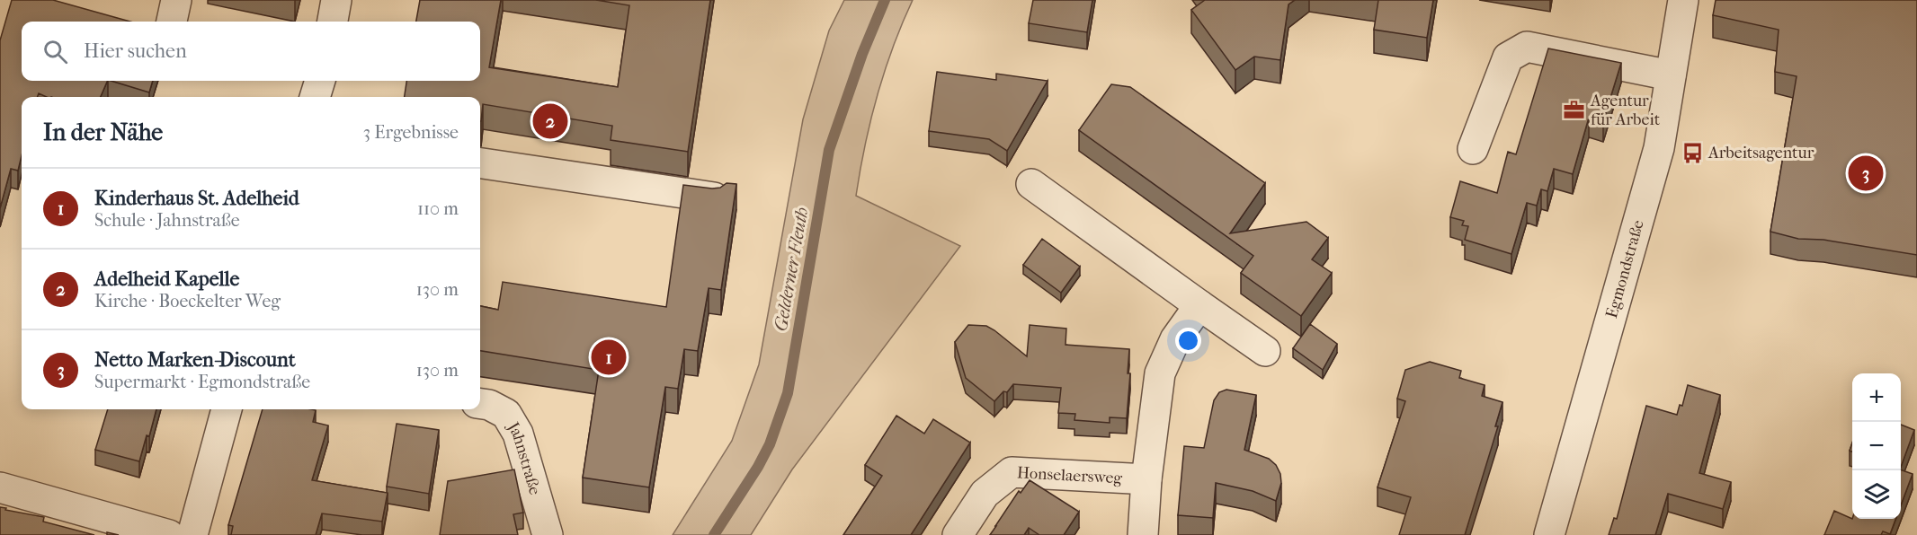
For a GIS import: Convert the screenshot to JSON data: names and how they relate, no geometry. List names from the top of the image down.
{
  "streets": {
    "street": ["Egmondstraße", "Jahnstraße", "Honselaersweg"]
  },
  "water": ["Gelderner Fleuth"],
  "places": {
    "office": ["Agentur für Arbeit"],
    "bus stop": ["Arbeitsagentur"]
  },
  "page": {
    "search": "Hier suchen",
    "heading": ["In der Nähe", "3 Ergebnisse"],
    "pins": ["2", "3", "1"],
    "list": [
      {
        "mark": "1",
        "name": "Kinderhaus St. Adelheid",
        "note": "Schule · Jahnstraße",
        "value": "110 m"
      },
      {
        "mark": "2",
        "name": "Adelheid Kapelle",
        "note": "Kirche · Boeckelter Weg",
        "value": "130 m"
      },
      {
        "mark": "3",
        "name": "Netto Marken-Discount",
        "note": "Supermarkt · Egmondstraße",
        "value": "130 m"
      }
    ],
    "map_buttons": ["+", "−"]
  }
}
